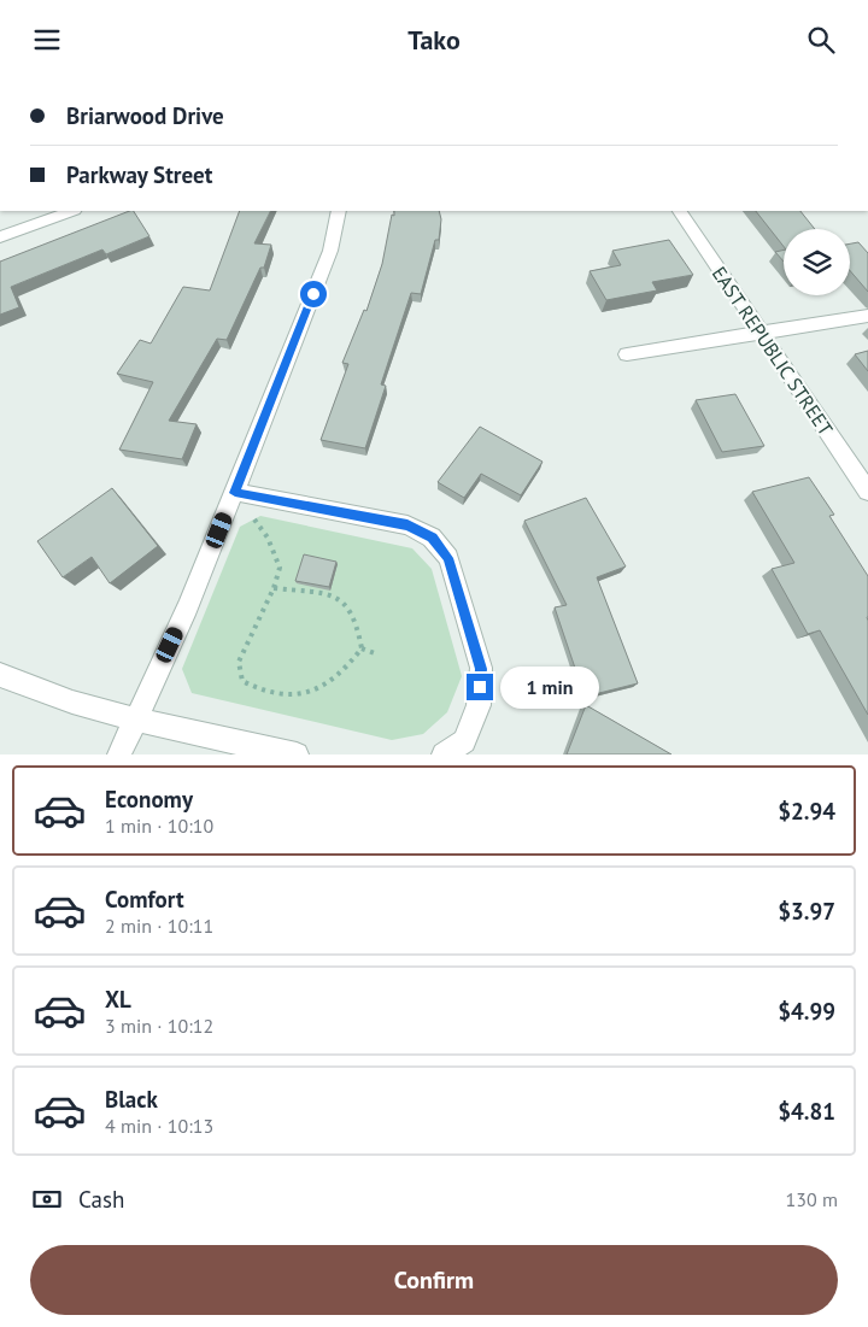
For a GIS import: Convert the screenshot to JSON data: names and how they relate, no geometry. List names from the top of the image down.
{
  "streets": {
    "street": ["EAST REPUBLIC STREET"]
  },
  "page": {
    "header": "Tako",
    "banner": ["Briarwood Drive", "Parkway Street"],
    "bubble": "1 min",
    "list": [
      {
        "name": "Economy",
        "note": "1 min · 10:10",
        "value": "$2.94"
      },
      {
        "name": "Comfort",
        "note": "2 min · 10:11",
        "value": "$3.97"
      },
      {
        "name": "XL",
        "note": "3 min · 10:12",
        "value": "$4.99"
      },
      {
        "name": "Black",
        "note": "4 min · 10:13",
        "value": "$4.81"
      }
    ],
    "pay": ["Cash", "130 m"],
    "buttons": "Confirm"
  }
}
